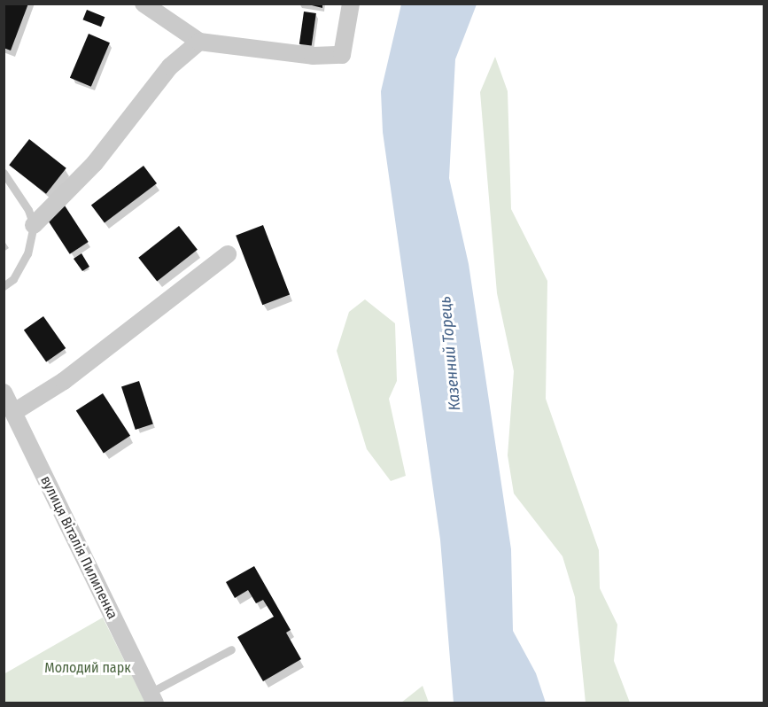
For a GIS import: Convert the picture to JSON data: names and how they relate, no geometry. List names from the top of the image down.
{
  "streets": {
    "street": ["вулиця Віталія Пилипенка"]
  },
  "water": ["Казенний Торець"],
  "parks": ["Молодий парк"]
}
